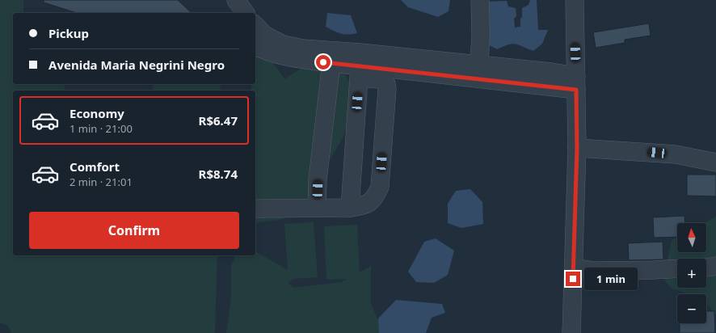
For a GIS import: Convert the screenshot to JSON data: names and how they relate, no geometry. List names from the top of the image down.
{
  "north": "top",
  "page": {
    "banner": ["Pickup", "Avenida Maria Negrini Negro"],
    "list": [
      {
        "name": "Economy",
        "note": "1 min · 21:00",
        "value": "R$6.47"
      },
      {
        "name": "Comfort",
        "note": "2 min · 21:01",
        "value": "R$8.74"
      }
    ],
    "buttons": "Confirm",
    "map_buttons": ["+", "−"],
    "bubble": "1 min"
  }
}
